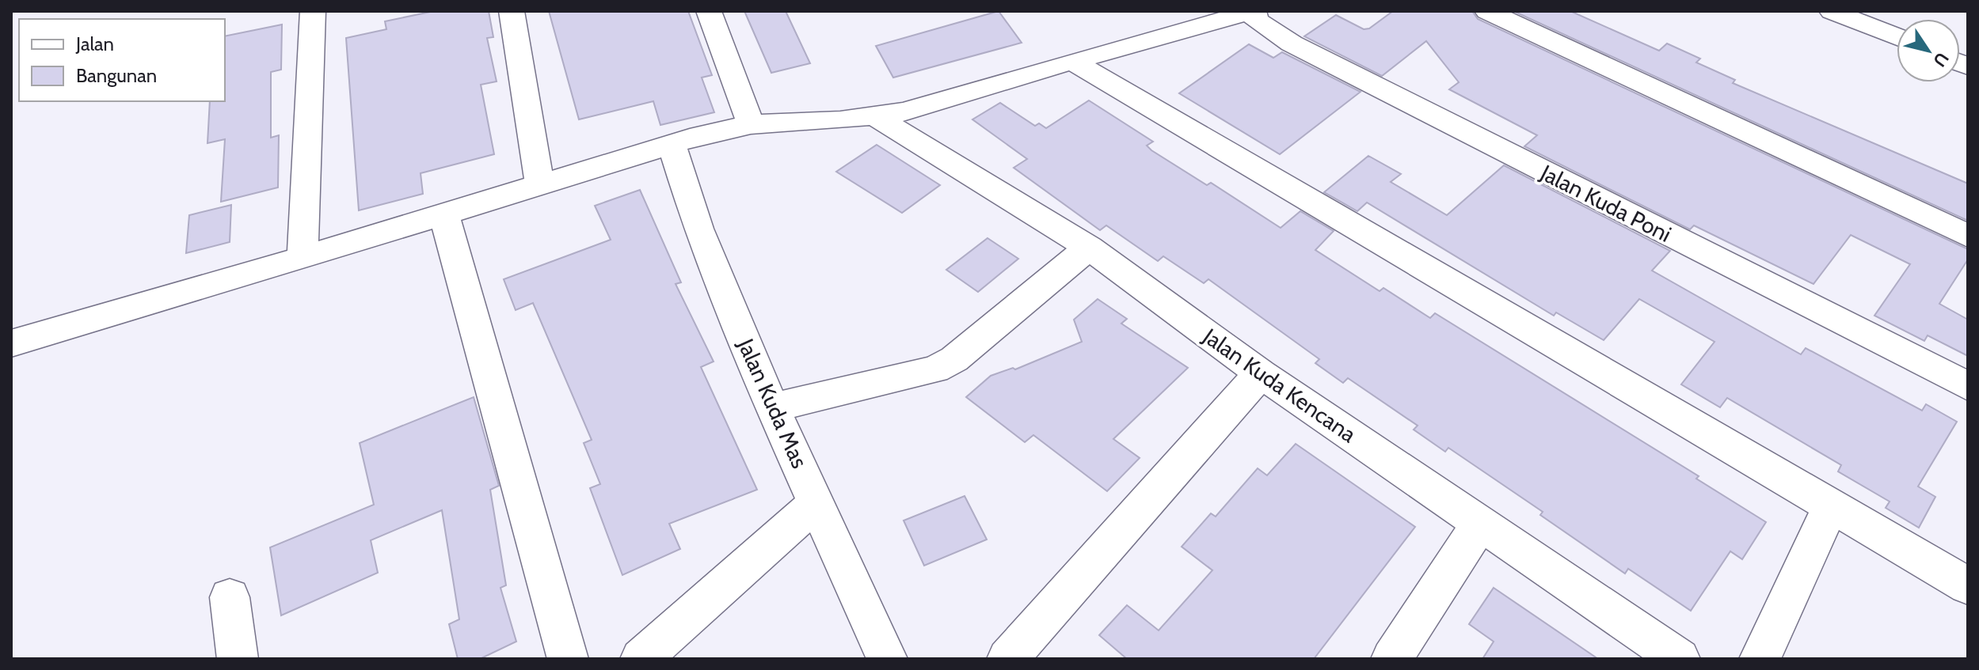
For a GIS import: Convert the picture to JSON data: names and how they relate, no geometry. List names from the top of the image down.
{
  "streets": {
    "street": ["Jalan Kuda Poni", "Jalan Kuda Kencana", "Jalan Kuda Mas"]
  },
  "legend": ["Jalan", "Bangunan"],
  "north": "bottom right"
}
